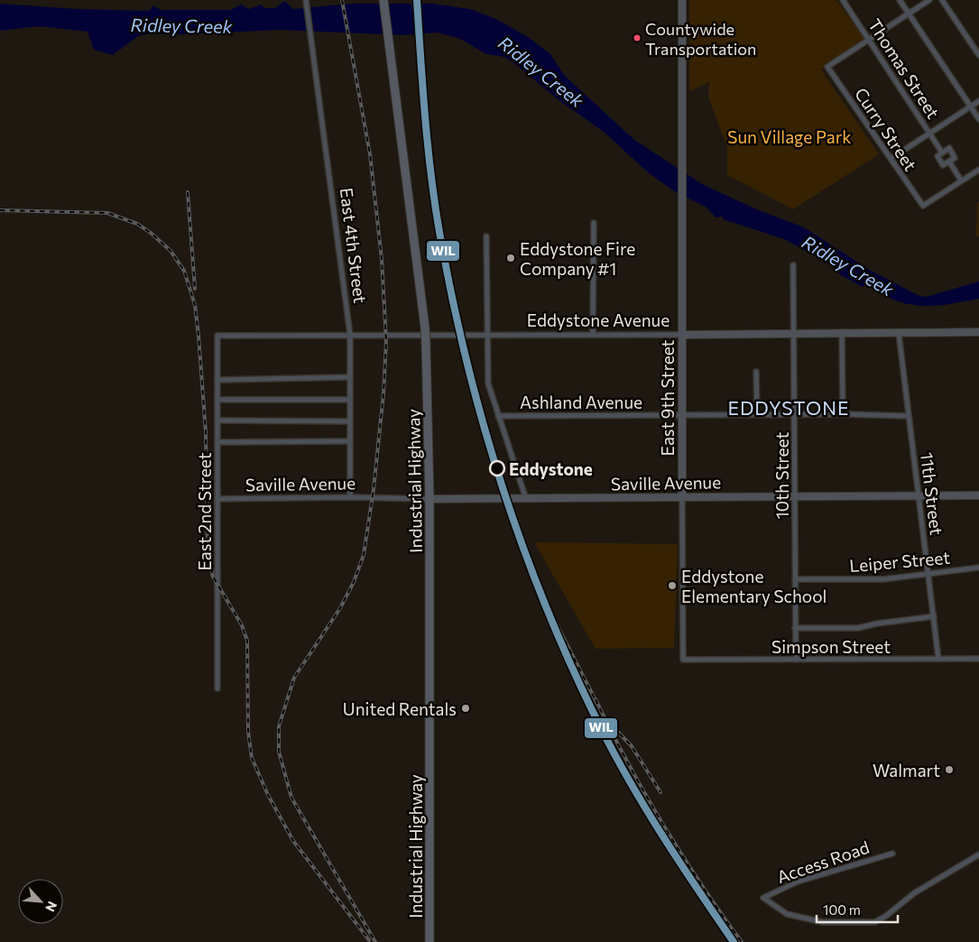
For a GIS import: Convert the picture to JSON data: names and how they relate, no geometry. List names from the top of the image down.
{
  "streets": {
    "main road": ["Industrial Highway"],
    "street": [
      "Thomas Street",
      "Curry Street",
      "East 4th Street",
      "Eddystone Avenue",
      "East 9th Street",
      "Ashland Avenue",
      "10th Street",
      "Saville Avenue",
      "11th Street",
      "East 2nd Street",
      "Leiper Street",
      "Simpson Street",
      "Access Road"
    ]
  },
  "crossings": [
    ["Thomas Street", "Curry Street"],
    ["East 4th Street", "Eddystone Avenue"],
    ["East 4th Street", "Saville Avenue"],
    ["Eddystone Avenue", "East 9th Street"],
    ["Eddystone Avenue", "10th Street"],
    ["Eddystone Avenue", "11th Street"],
    ["Eddystone Avenue", "East 2nd Street"],
    ["East 9th Street", "Ashland Avenue"],
    ["East 9th Street", "Saville Avenue"],
    ["East 9th Street", "Simpson Street"],
    ["Ashland Avenue", "10th Street"],
    ["Ashland Avenue", "11th Street"],
    ["10th Street", "Saville Avenue"],
    ["10th Street", "Leiper Street"],
    ["10th Street", "Simpson Street"],
    ["Industrial Highway", "Saville Avenue"],
    ["Saville Avenue", "11th Street"],
    ["Saville Avenue", "East 2nd Street"],
    ["11th Street", "Leiper Street"],
    ["11th Street", "Simpson Street"]
  ],
  "districts": ["EDDYSTONE"],
  "water": ["Ridley Creek"],
  "parks": ["Sun Village Park"],
  "places": [
    "Countywide Transportation",
    "Eddystone Fire Company #1",
    "Eddystone",
    "Eddystone Elementary School",
    "United Rentals",
    "Walmart"
  ],
  "lines": ["transit line WIL"],
  "scale_bar": "100 m",
  "north": "bottom right"
}
